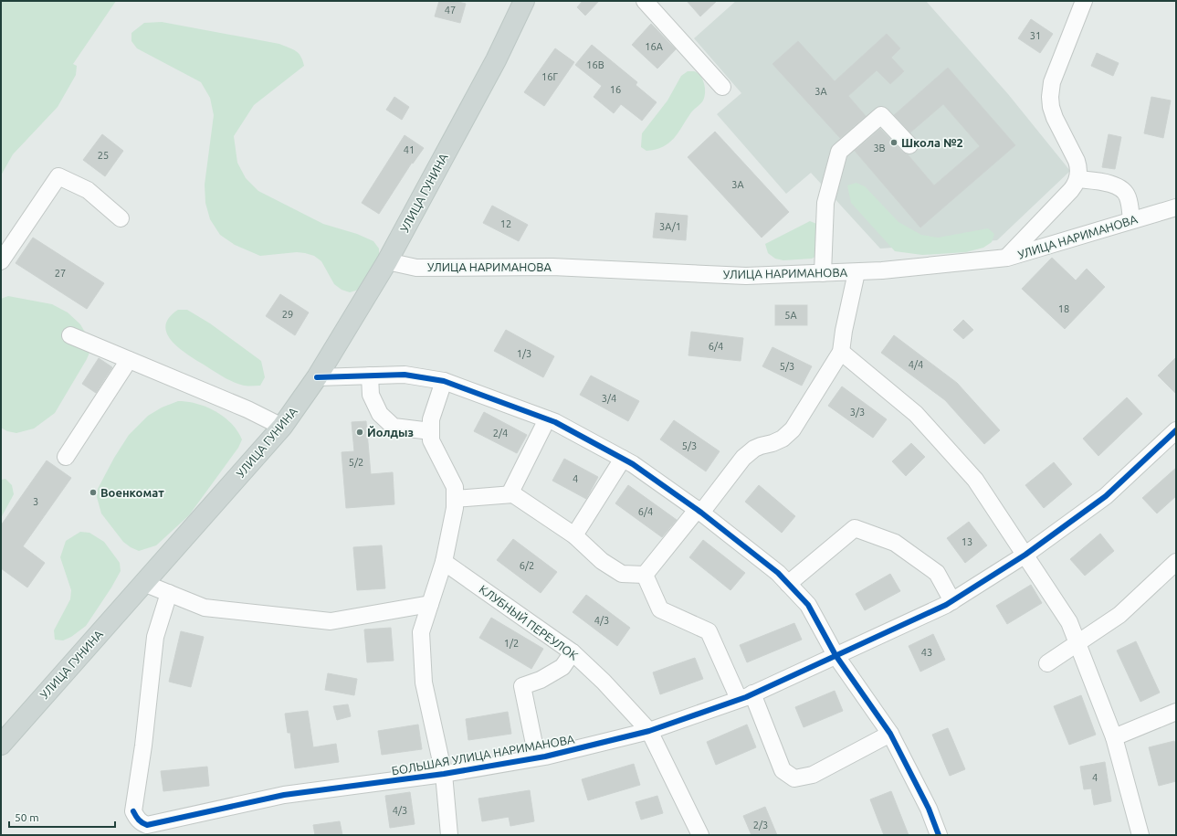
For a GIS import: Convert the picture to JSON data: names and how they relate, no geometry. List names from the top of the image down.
{
  "streets": {
    "main road": ["УЛИЦА ГУНИНА"],
    "street": ["УЛИЦА НАРИМАНОВА", "КЛУБНЫЙ ПЕРЕУЛОК", "БОЛЬШАЯ УЛИЦА НАРИМАНОВА"]
  },
  "crossings": [
    ["УЛИЦА ГУНИНА", "УЛИЦА НАРИМАНОВА"],
    ["КЛУБНЫЙ ПЕРЕУЛОК", "БОЛЬШАЯ УЛИЦА НАРИМАНОВА"]
  ],
  "places": ["Школа №2", "Йолдыз", "Военкомат"],
  "house_numbers": [
    "47",
    "31",
    "16А",
    "16В",
    "16Г",
    "16",
    "3А",
    "3В",
    "41",
    "25",
    "3А",
    "12",
    "3А/1",
    "27",
    "18",
    "29",
    "5А",
    "6/4",
    "1/3",
    "4/4",
    "5/3",
    "3/4",
    "3/3",
    "2/4",
    "5/3",
    "5/2",
    "4",
    "3",
    "6/4",
    "13",
    "6/2",
    "4/3",
    "1/2",
    "43",
    "4",
    "4/3",
    "2/3"
  ],
  "scale_bar": "50 m"
}
